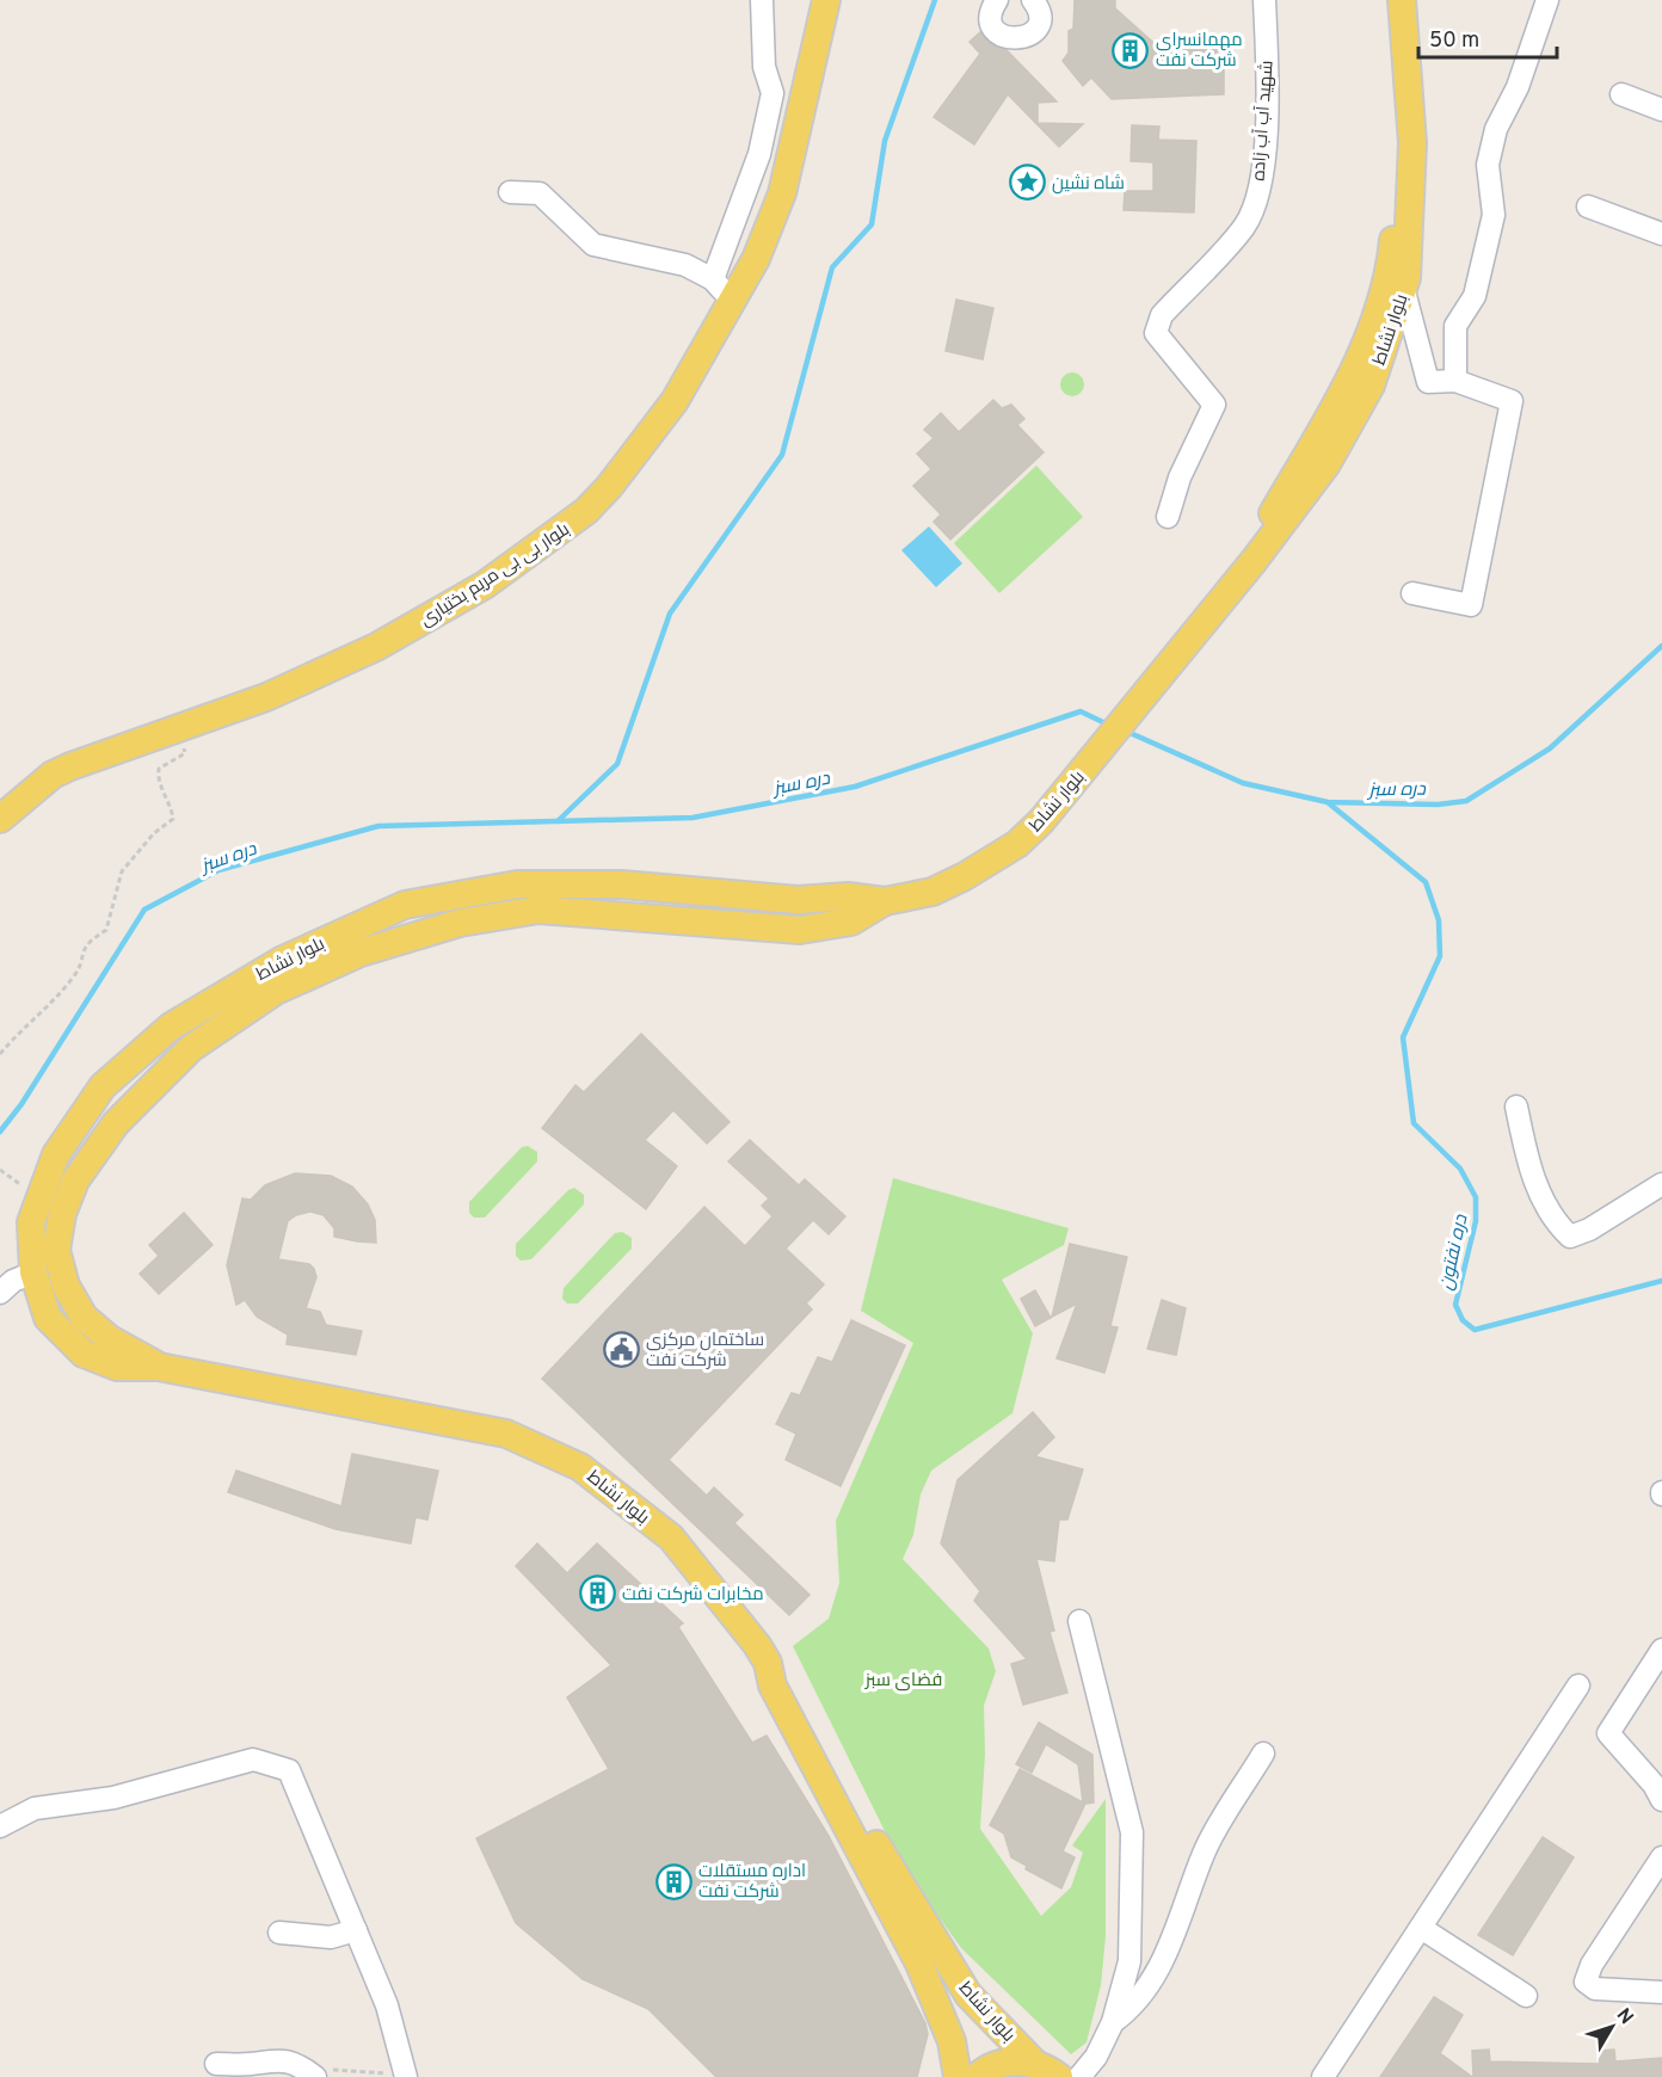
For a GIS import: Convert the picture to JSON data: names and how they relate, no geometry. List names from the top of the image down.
{
  "streets": {
    "main road": ["بلوار نشاط", "بلوار بی بی مریم بختیاری"],
    "street": ["شهید آب آب زاده"]
  },
  "water": ["دره سبز", "دره نفتون"],
  "parks": ["فضای سبز"],
  "places": {
    "building": ["مهمانسرای شرکت نفت", "مخابرات شرکت نفت", "اداره مستقلات شرکت نفت"],
    "place": ["شاه نشین"],
    "public building": ["ساختمان مرکزی شرکت نفت"]
  },
  "scale_bar": "50 m",
  "north": "top right"
}
